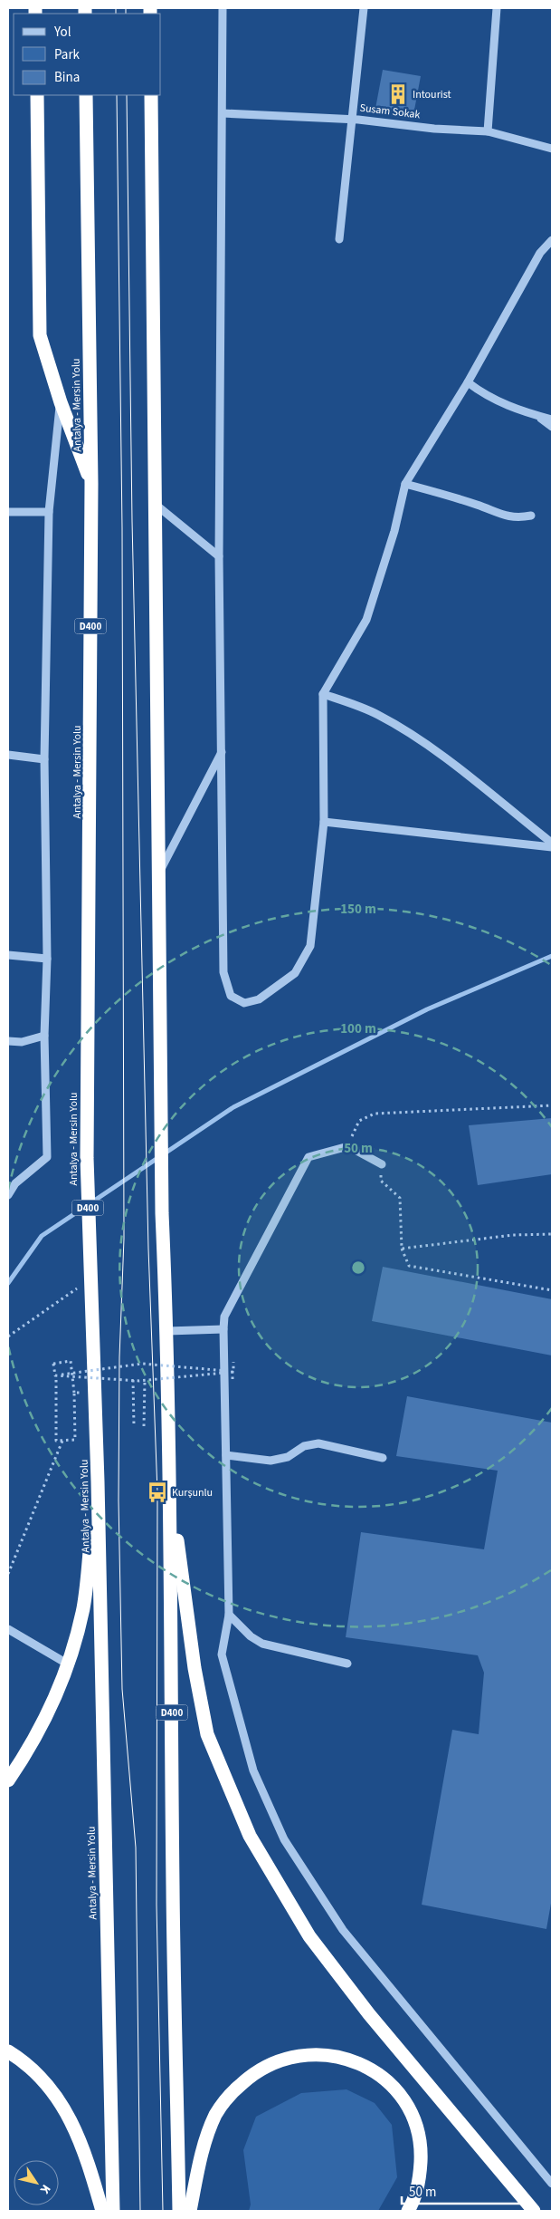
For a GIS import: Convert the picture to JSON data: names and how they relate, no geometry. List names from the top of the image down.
{
  "streets": {
    "highway": ["Antalya - Mersin Yolu", "D400"],
    "street": ["Susam Sokak"]
  },
  "places": {
    "building": ["Intourist"],
    "bus stop": ["Kurşunlu"]
  },
  "legend": ["Yol", "Park", "Bina"],
  "scale_bar": "50 m",
  "north": "bottom right",
  "rings": ["150 m", "100 m", "50 m"]
}
